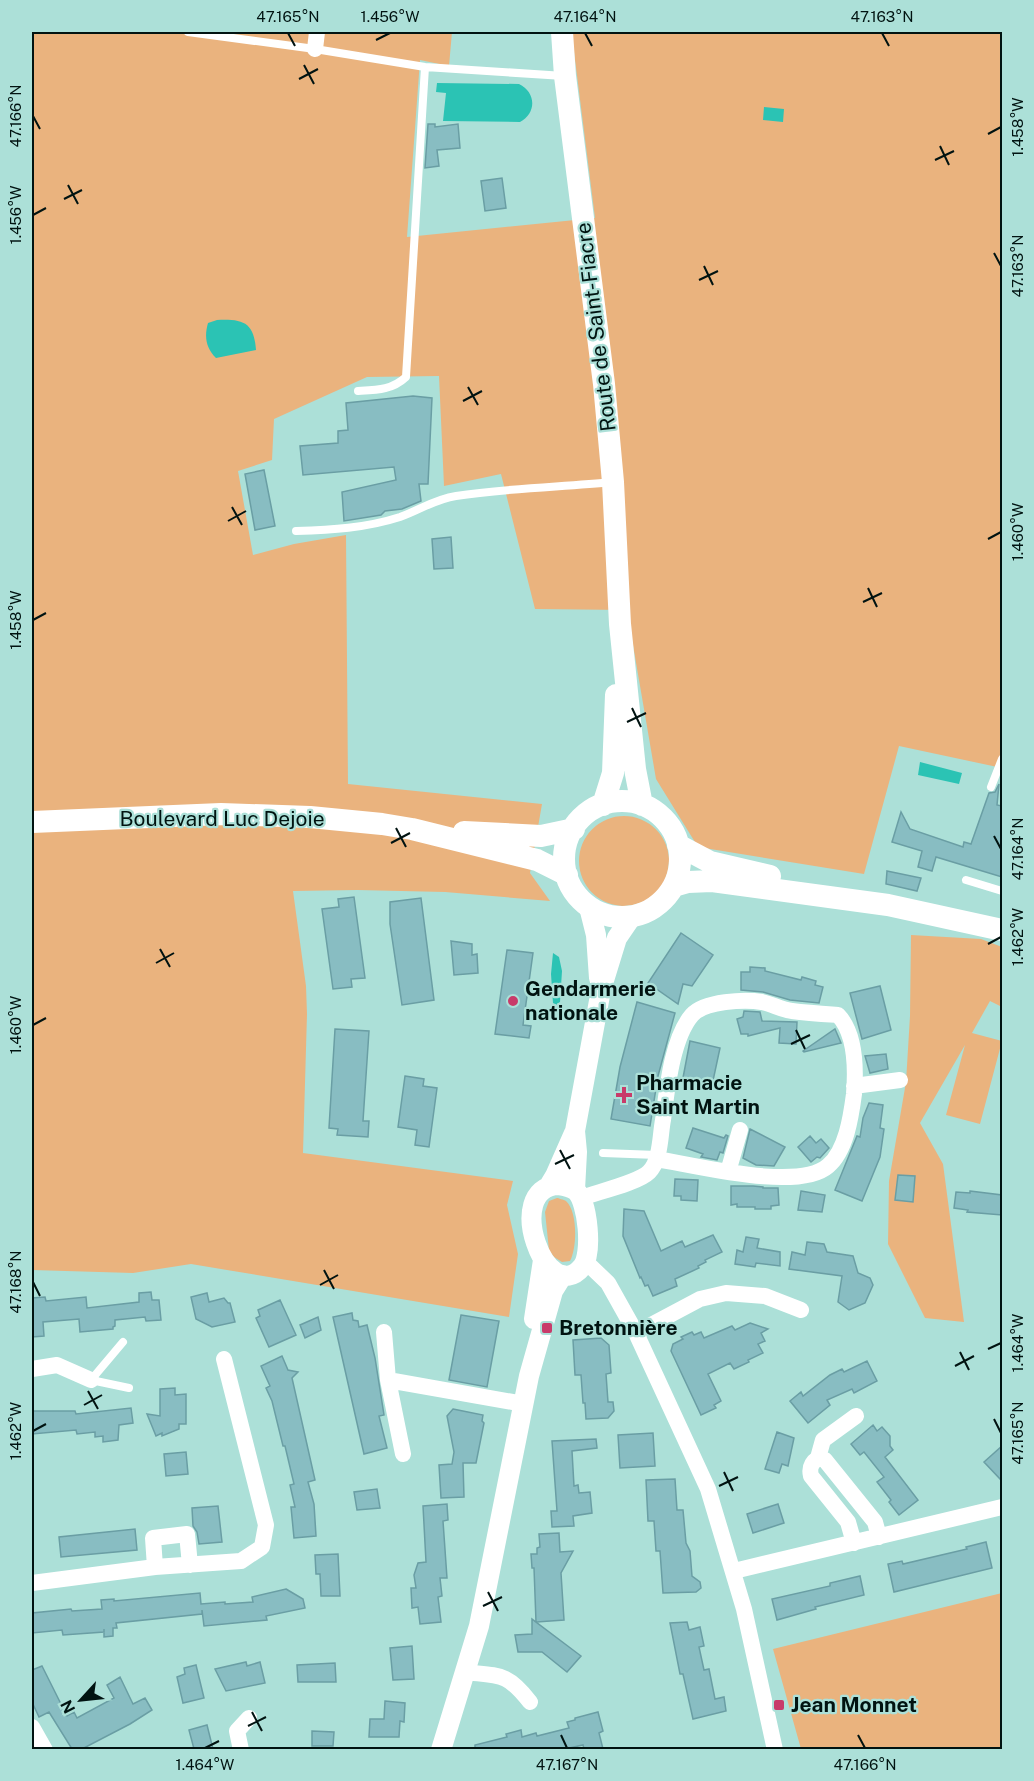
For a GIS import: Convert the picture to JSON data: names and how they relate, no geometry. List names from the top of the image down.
{
  "streets": {
    "main road": ["Route de Saint-Fiacre", "Boulevard Luc Dejoie"]
  },
  "crossings": [
    ["Route de Saint-Fiacre", "Boulevard Luc Dejoie"]
  ],
  "places": {
    "other": ["Gendarmerie nationale"],
    "health": ["Pharmacie Saint Martin"],
    "transit": ["Bretonnière", "Jean Monnet"]
  },
  "north": "bottom left",
  "coordinates": [
    "47.165°N",
    "1.456°W",
    "47.164°N",
    "47.163°N",
    "47.166°N",
    "1.458°W",
    "1.460°W",
    "1.462°W",
    "47.168°N",
    "1.464°W",
    "47.167°N"
  ]
}
